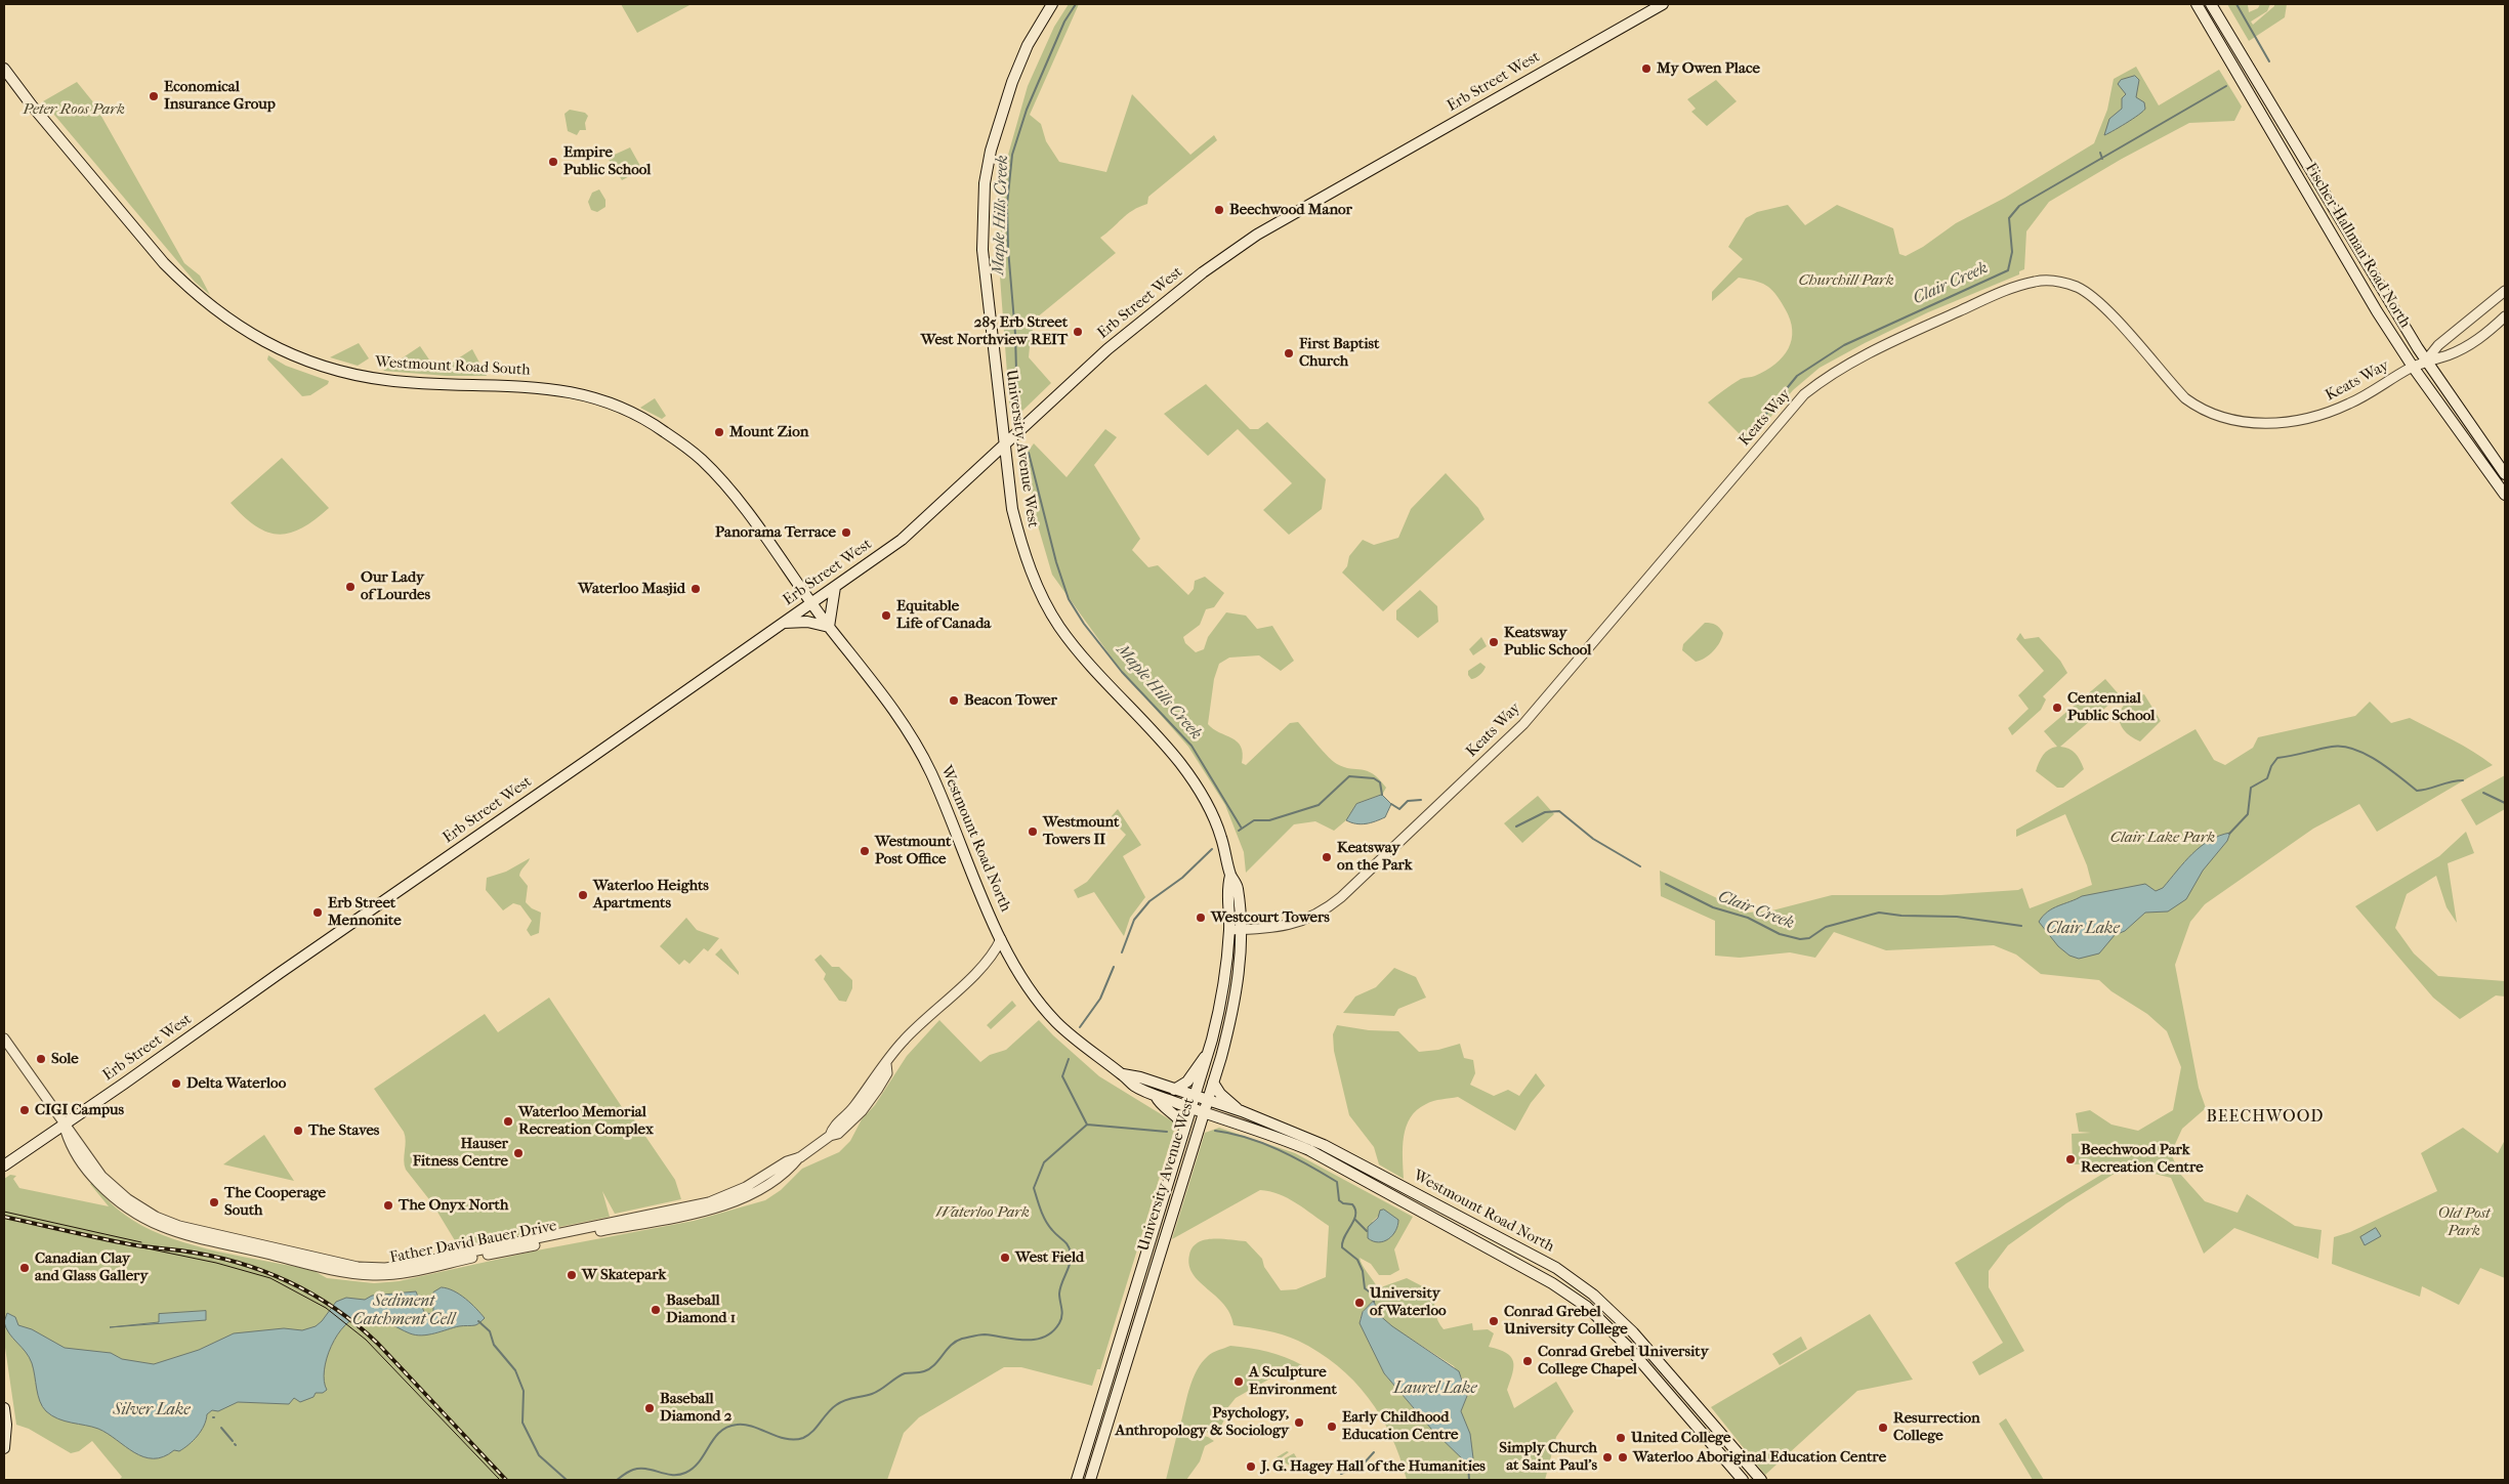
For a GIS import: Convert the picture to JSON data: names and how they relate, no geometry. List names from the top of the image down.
{
  "streets": {
    "main road": [
      "Erb Street West",
      "Fischer-Hallman Road North",
      "Westmount Road South",
      "University Avenue West",
      "Westmount Road North"
    ],
    "street": ["Keats Way", "Father David Bauer Drive"]
  },
  "crossings": [
    ["Erb Street West", "Westmount Road South"],
    ["Erb Street West", "University Avenue West"],
    ["Erb Street West", "Westmount Road North"],
    ["Erb Street West", "Father David Bauer Drive"],
    ["Fischer-Hallman Road North", "Keats Way"],
    ["Westmount Road South", "Westmount Road North"],
    ["Keats Way", "University Avenue West"],
    ["University Avenue West", "Westmount Road North"],
    ["Westmount Road North", "Father David Bauer Drive"]
  ],
  "districts": ["BEECHWOOD"],
  "water": [
    "Maple Hills Creek",
    "Clair Creek",
    "Clair Lake",
    "Sediment Catchment Cell",
    "Laurel Lake",
    "Silver Lake"
  ],
  "parks": [
    "Peter Roos Park",
    "Churchill Park",
    "Clair Lake Park",
    "Waterloo Park",
    "Old Post Park"
  ],
  "places": [
    "My Owen Place",
    "Economical Insurance Group",
    "Empire Public School",
    "Beechwood Manor",
    "285 Erb Street West Northview REIT",
    "First Baptist Church",
    "Mount Zion",
    "Panorama Terrace",
    "Our Lady of Lourdes",
    "Waterloo Masjid",
    "Equitable Life of Canada",
    "Keatsway Public School",
    "Beacon Tower",
    "Centennial Public School",
    "Westmount Towers II",
    "Westmount Post Office",
    "Keatsway on the Park",
    "Waterloo Heights Apartments",
    "Erb Street Mennonite",
    "Westcourt Towers",
    "Sole",
    "Delta Waterloo",
    "CIGI Campus",
    "Waterloo Memorial Recreation Complex",
    "The Staves",
    "Hauser Fitness Centre",
    "Beechwood Park Recreation Centre",
    "The Cooperage South",
    "The Onyx North",
    "West Field",
    "Canadian Clay and Glass Gallery",
    "W Skatepark",
    "University of Waterloo",
    "Baseball Diamond 1",
    "Conrad Grebel University College",
    "Conrad Grebel University College Chapel",
    "A Sculpture Environment",
    "Baseball Diamond 2",
    "Psychology, Anthropology & Sociology",
    "Early Childhood Education Centre",
    "Resurrection College",
    "United College",
    "Simply Church at Saint Paul's",
    "Waterloo Aboriginal Education Centre",
    "J. G. Hagey Hall of the Humanities"
  ]
}
